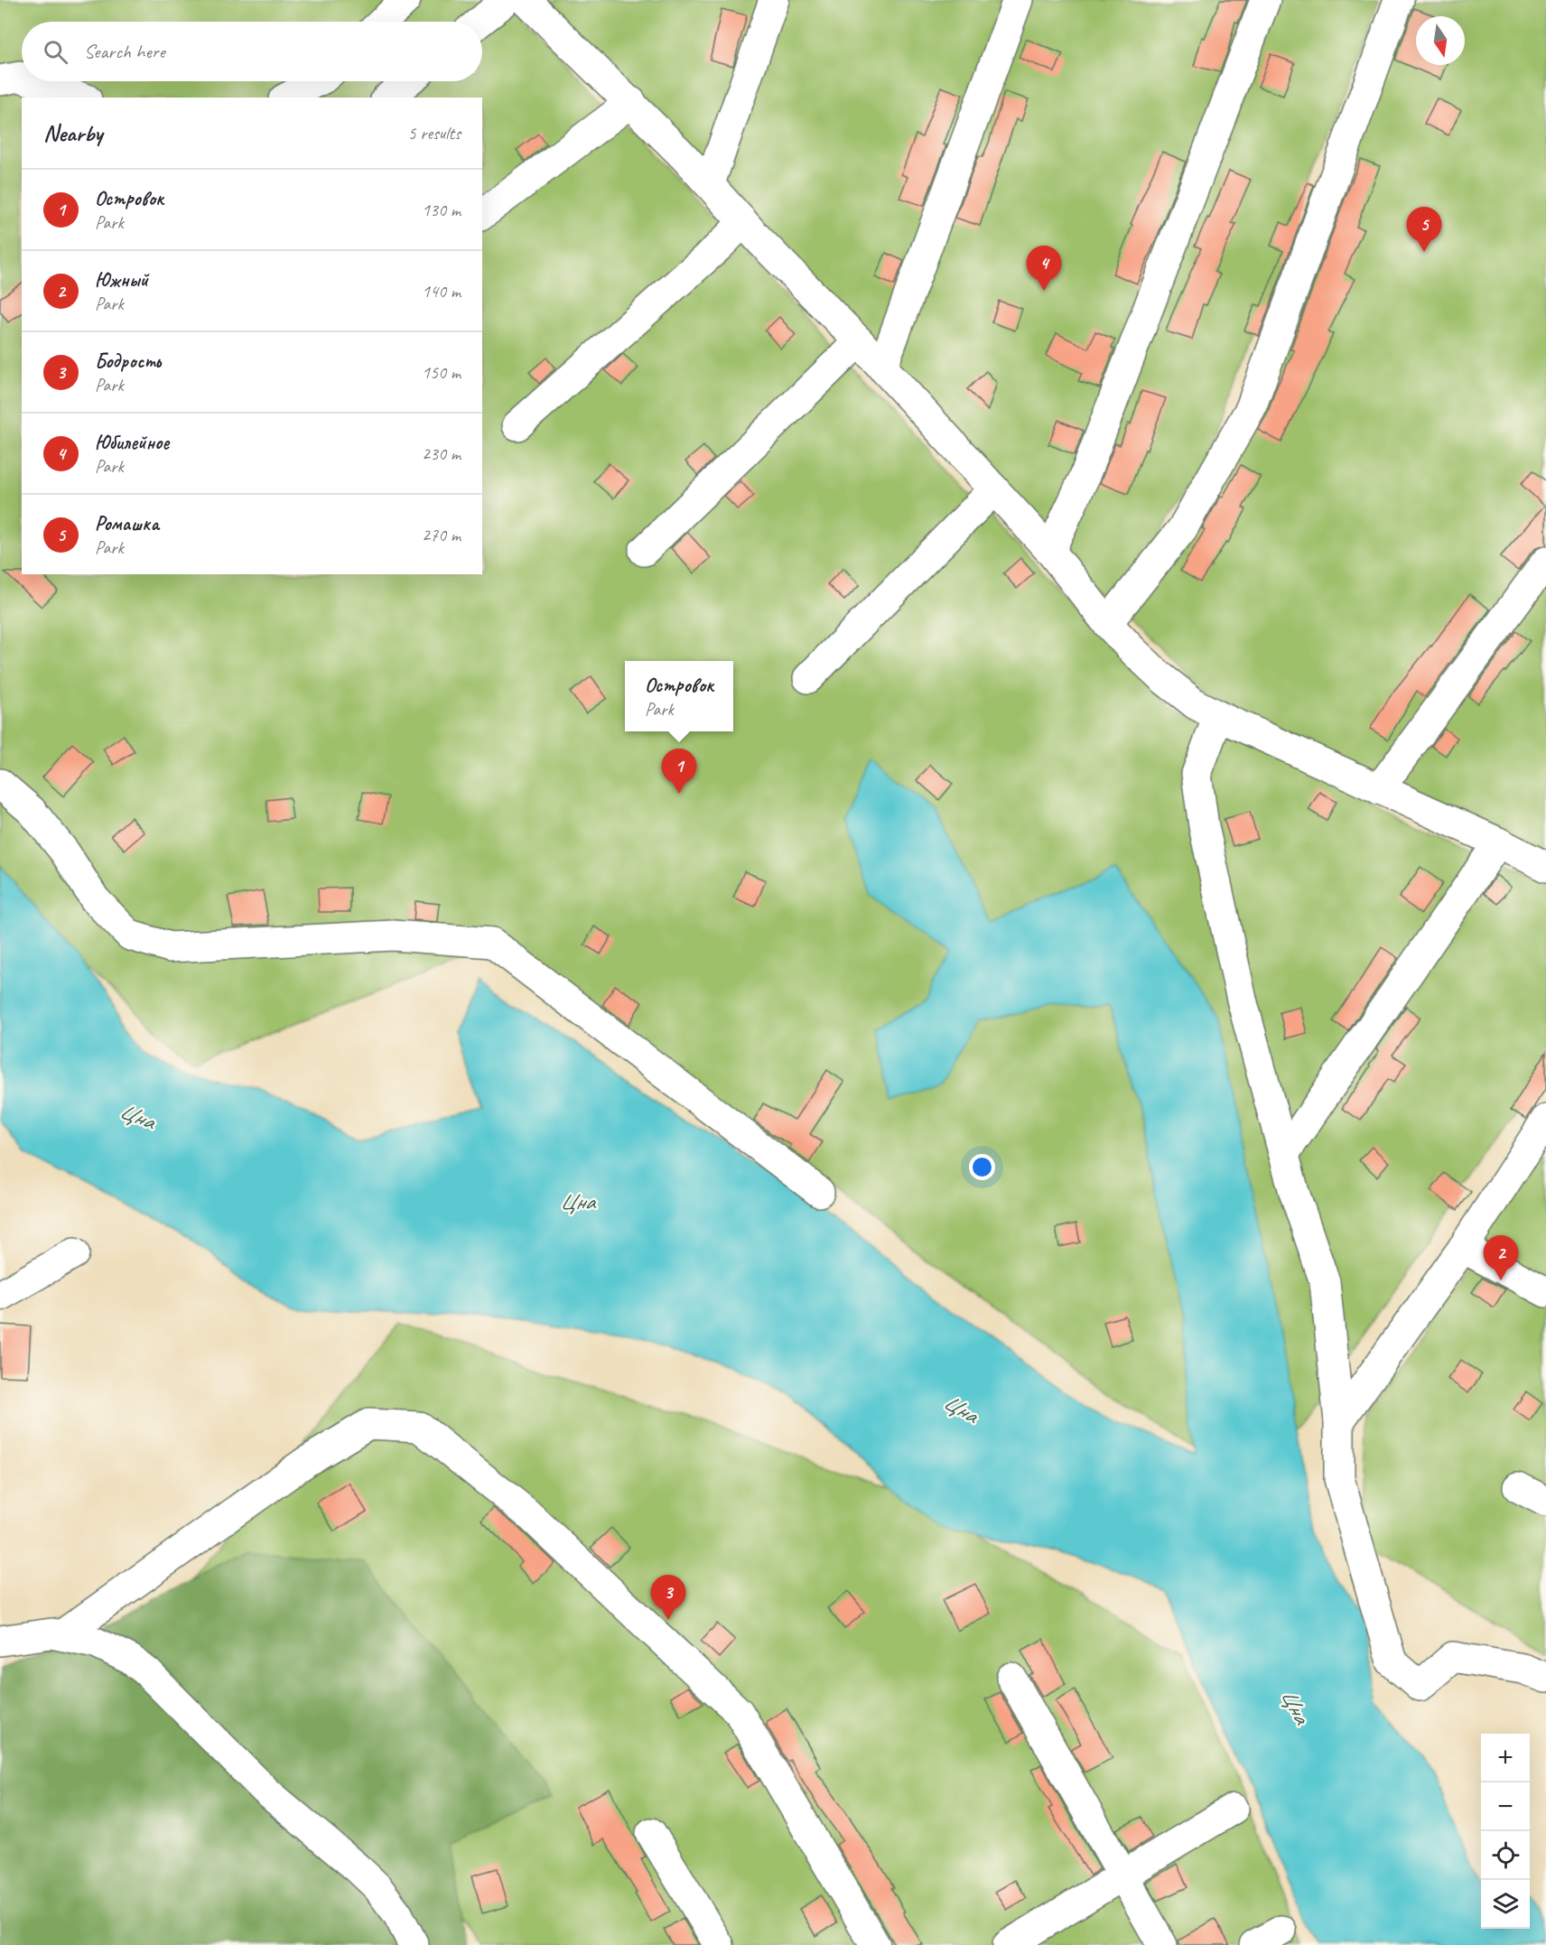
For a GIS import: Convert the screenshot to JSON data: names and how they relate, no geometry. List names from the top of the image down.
{
  "water": ["Цна"],
  "north": "bottom",
  "page": {
    "search": "Search here",
    "heading": ["Nearby", "5 results"],
    "list": [
      {
        "mark": "1",
        "name": "Островок",
        "note": "Park",
        "value": "130 m"
      },
      {
        "mark": "2",
        "name": "Южный",
        "note": "Park",
        "value": "140 m"
      },
      {
        "mark": "3",
        "name": "Бодрость",
        "note": "Park",
        "value": "150 m"
      },
      {
        "mark": "4",
        "name": "Юбилейное",
        "note": "Park",
        "value": "230 m"
      },
      {
        "mark": "5",
        "name": "Ромашка",
        "note": "Park",
        "value": "270 m"
      }
    ],
    "pins": [
      "5",
      "4",
      "1",
      "2",
      "3"
    ],
    "popup": ["Островок", "Park"],
    "map_buttons": ["+", "−"]
  }
}
